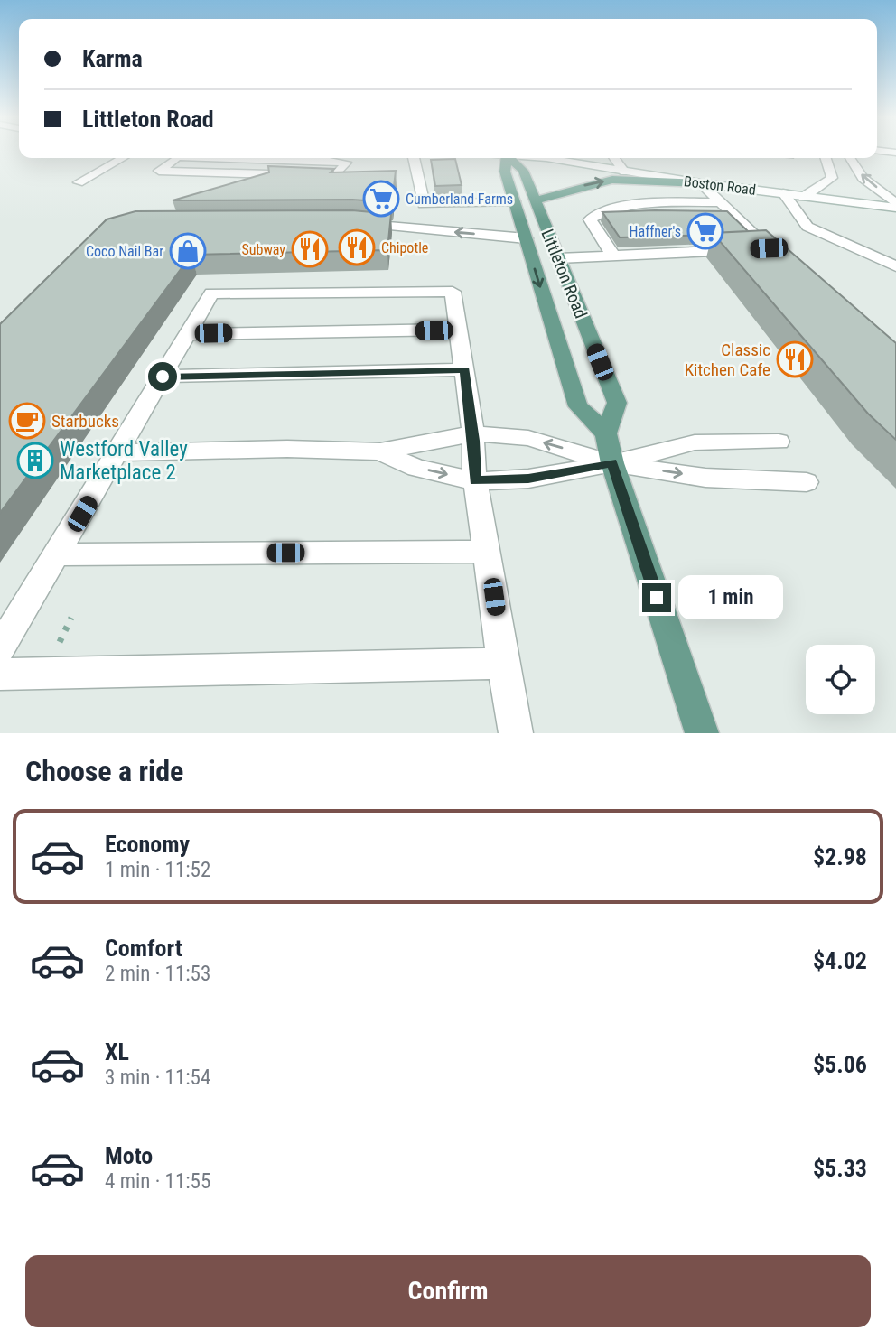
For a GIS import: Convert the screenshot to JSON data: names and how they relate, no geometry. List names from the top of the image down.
{
  "streets": {
    "main road": ["Boston Road", "Littleton Road"]
  },
  "places": {
    "supermarket": ["Cumberland Farms", "Haffner's"],
    "restaurant": ["Chipotle", "Subway", "Classic Kitchen Cafe"],
    "shop": ["Coco Nail Bar"],
    "cafe": ["Starbucks"],
    "building": ["Westford Valley Marketplace 2"]
  },
  "page": {
    "banner": ["Karma", "Littleton Road"],
    "bubble": "1 min",
    "heading": "Choose a ride",
    "list": [
      {
        "name": "Economy",
        "note": "1 min · 11:52",
        "value": "$2.98"
      },
      {
        "name": "Comfort",
        "note": "2 min · 11:53",
        "value": "$4.02"
      },
      {
        "name": "XL",
        "note": "3 min · 11:54",
        "value": "$5.06"
      },
      {
        "name": "Moto",
        "note": "4 min · 11:55",
        "value": "$5.33"
      }
    ],
    "buttons": "Confirm"
  }
}
